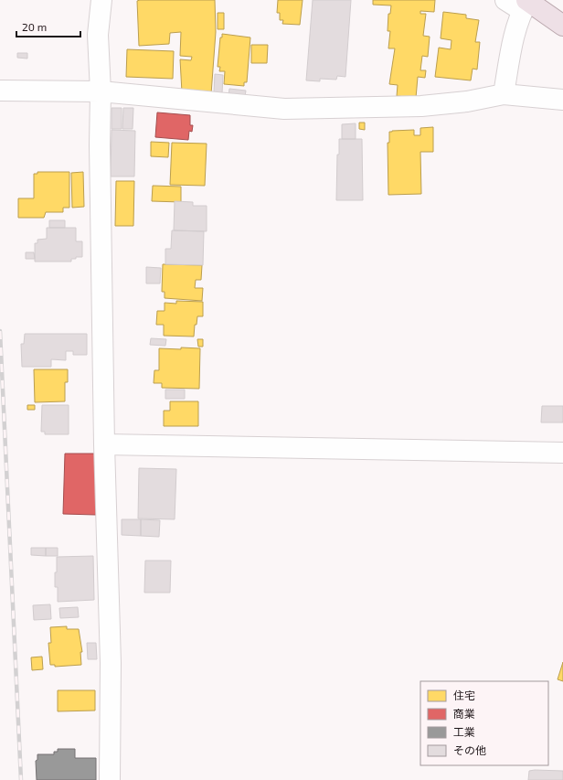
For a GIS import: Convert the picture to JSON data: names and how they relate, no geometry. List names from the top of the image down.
{
  "legend": [
    "住宅",
    "商業",
    "工業",
    "その他"
  ],
  "scale_bar": "20 m"
}
